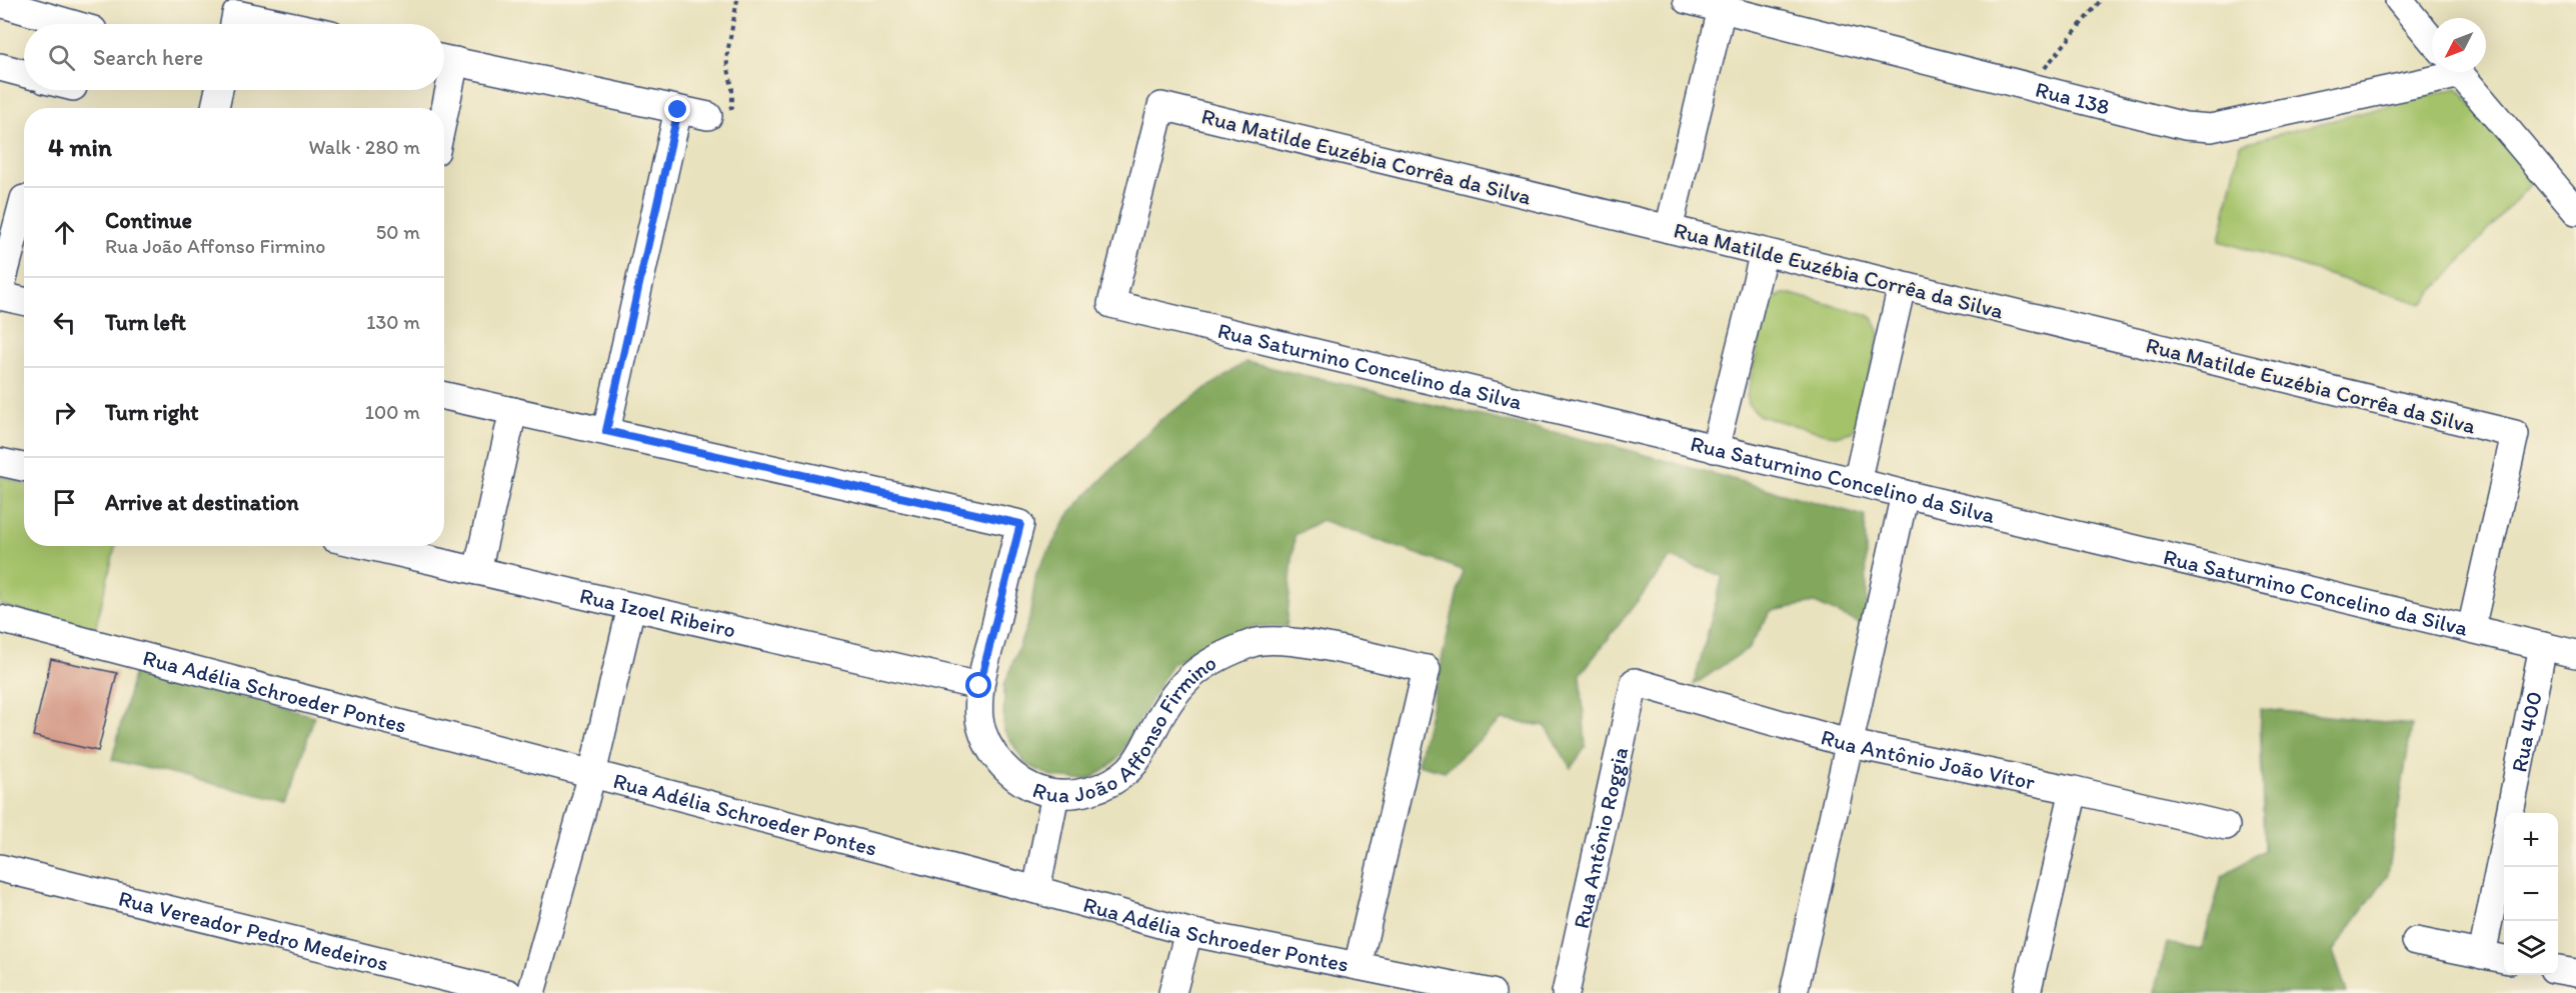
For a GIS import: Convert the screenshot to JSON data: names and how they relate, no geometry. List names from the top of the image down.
{
  "streets": {
    "street": [
      "Rua 138",
      "Rua Matilde Euzébia Corrêa da Silva",
      "Rua Saturnino Concelino da Silva",
      "Rua Izoel Ribeiro",
      "Rua Adélia Schroeder Pontes",
      "Rua João Affonso Firmino",
      "Rua 400",
      "Rua Antônio João Vítor",
      "Rua Antônio Roggia",
      "Rua Vereador Pedro Medeiros"
    ]
  },
  "crossings": [
    ["Rua Matilde Euzébia Corrêa da Silva", "Rua Saturnino Concelino da Silva"],
    ["Rua Saturnino Concelino da Silva", "Rua 400"],
    ["Rua Izoel Ribeiro", "Rua João Affonso Firmino"],
    ["Rua Adélia Schroeder Pontes", "Rua João Affonso Firmino"],
    ["Rua Antônio João Vítor", "Rua Antônio Roggia"]
  ],
  "north": "bottom left",
  "page": {
    "search": "Search here",
    "heading": ["4 min", "Walk · 280 m"],
    "list": [
      ["Continue", "Rua João Affonso Firmino", "50 m"],
      ["Turn left", "130 m"],
      ["Turn right", "100 m"],
      "Arrive at destination"
    ],
    "map_buttons": ["+", "−"]
  }
}
